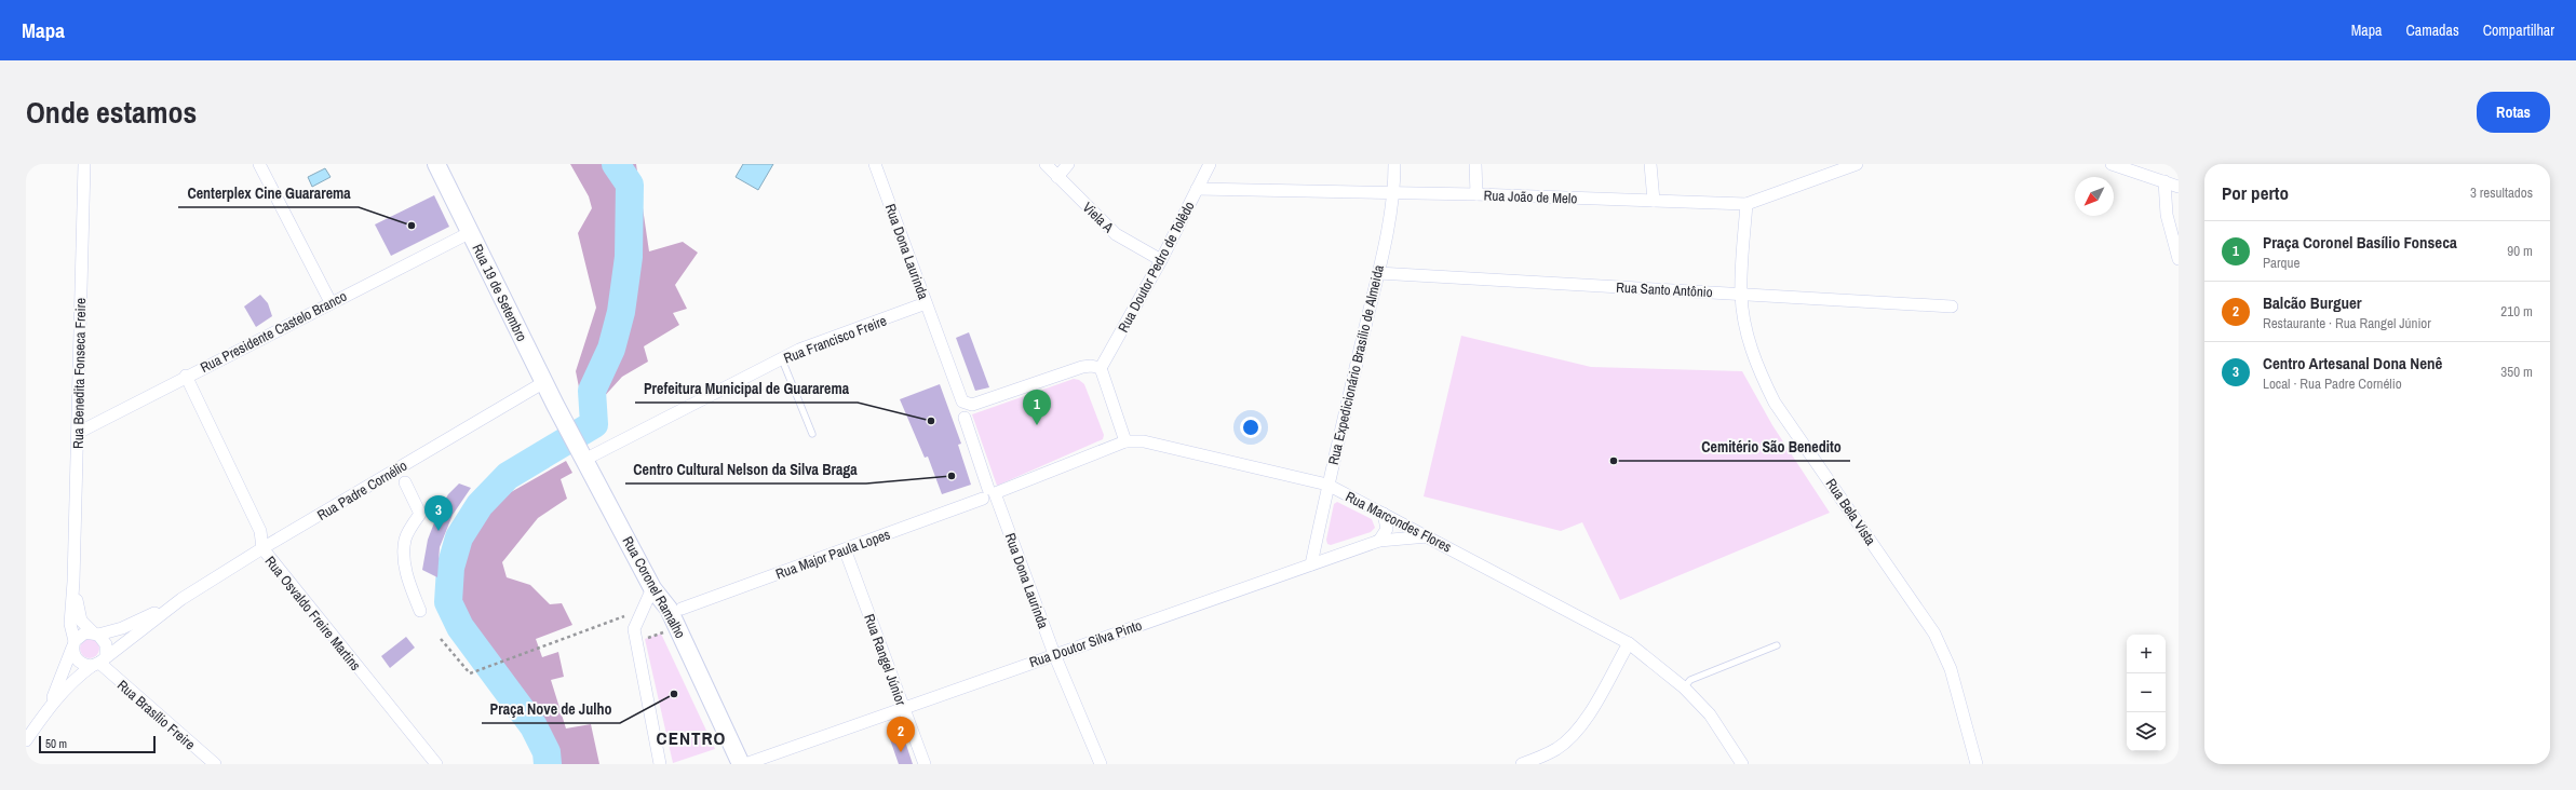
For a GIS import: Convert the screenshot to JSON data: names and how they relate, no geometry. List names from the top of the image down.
{
  "streets": {
    "main road": ["Rua 19 de Setembro", "Rua Coronel Ramalho"],
    "street": [
      "Rua João de Melo",
      "Viela A",
      "Rua Dona Laurinda",
      "Rua Doutor Pedro de Tolêdo",
      "Rua Santo Antônio",
      "Rua Presidente Castelo Branco",
      "Rua Francisco Freire",
      "Rua Expedicionário Brasílio de Almeida",
      "Rua Benedita Fonseca Freire",
      "Rua Padre Cornélio",
      "Rua Bela Vista",
      "Rua Marcondes Flores",
      "Rua Major Paula Lopes",
      "Rua Osvaldo Freire Martins",
      "Rua Doutor Silva Pinto",
      "Rua Rangel Júnior",
      "Rua Brasílio Freire"
    ]
  },
  "crossings": [
    ["Rua João de Melo", "Rua Doutor Pedro de Tolêdo"],
    ["Rua João de Melo", "Rua Expedicionário Brasílio de Almeida"],
    ["Rua João de Melo", "Rua Bela Vista"],
    ["Viela A", "Rua Doutor Pedro de Tolêdo"],
    ["Rua Dona Laurinda", "Rua Doutor Pedro de Tolêdo"],
    ["Rua Dona Laurinda", "Rua Francisco Freire"],
    ["Rua Dona Laurinda", "Rua Marcondes Flores"],
    ["Rua Dona Laurinda", "Rua Major Paula Lopes"],
    ["Rua Dona Laurinda", "Rua Doutor Silva Pinto"],
    ["Rua Santo Antônio", "Rua Expedicionário Brasílio de Almeida"],
    ["Rua Santo Antônio", "Rua Bela Vista"],
    ["Rua 19 de Setembro", "Rua Presidente Castelo Branco"],
    ["Rua 19 de Setembro", "Rua Padre Cornélio"],
    ["Rua 19 de Setembro", "Rua Coronel Ramalho"],
    ["Rua Presidente Castelo Branco", "Rua Benedita Fonseca Freire"],
    ["Rua Presidente Castelo Branco", "Rua Osvaldo Freire Martins"],
    ["Rua Francisco Freire", "Rua Coronel Ramalho"],
    ["Rua Expedicionário Brasílio de Almeida", "Rua Marcondes Flores"],
    ["Rua Expedicionário Brasílio de Almeida", "Rua Doutor Silva Pinto"],
    ["Rua Padre Cornélio", "Rua Osvaldo Freire Martins"],
    ["Rua Padre Cornélio", "Rua Brasílio Freire"],
    ["Rua Marcondes Flores", "Rua Major Paula Lopes"],
    ["Rua Marcondes Flores", "Rua Doutor Silva Pinto"],
    ["Rua Doutor Silva Pinto", "Rua Rangel Júnior"]
  ],
  "districts": ["CENTRO"],
  "places": [
    "Centerplex Cine Guararema",
    "Prefeitura Municipal de Guararema",
    "Cemitério São Benedito",
    "Centro Cultural Nelson da Silva Braga",
    "Praça Nove de Julho"
  ],
  "scale_bar": "50 m",
  "north": "bottom left",
  "page": {
    "header": "Mapa",
    "nav": ["Mapa", "Camadas", "Compartilhar"],
    "title": "Onde estamos",
    "buttons": "Rotas",
    "heading": ["Por perto", "3 resultados"],
    "list": [
      {
        "mark": "1",
        "name": "Praça Coronel Basílio Fonseca",
        "note": "Parque",
        "value": "90 m"
      },
      {
        "mark": "2",
        "name": "Balcão Burguer",
        "note": "Restaurante · Rua Rangel Júnior",
        "value": "210 m"
      },
      {
        "mark": "3",
        "name": "Centro Artesanal Dona Nenê",
        "note": "Local · Rua Padre Cornélio",
        "value": "350 m"
      }
    ],
    "pins": ["1", "3", "2"],
    "map_buttons": ["+", "−"],
    "scale": "50 m"
  }
}
